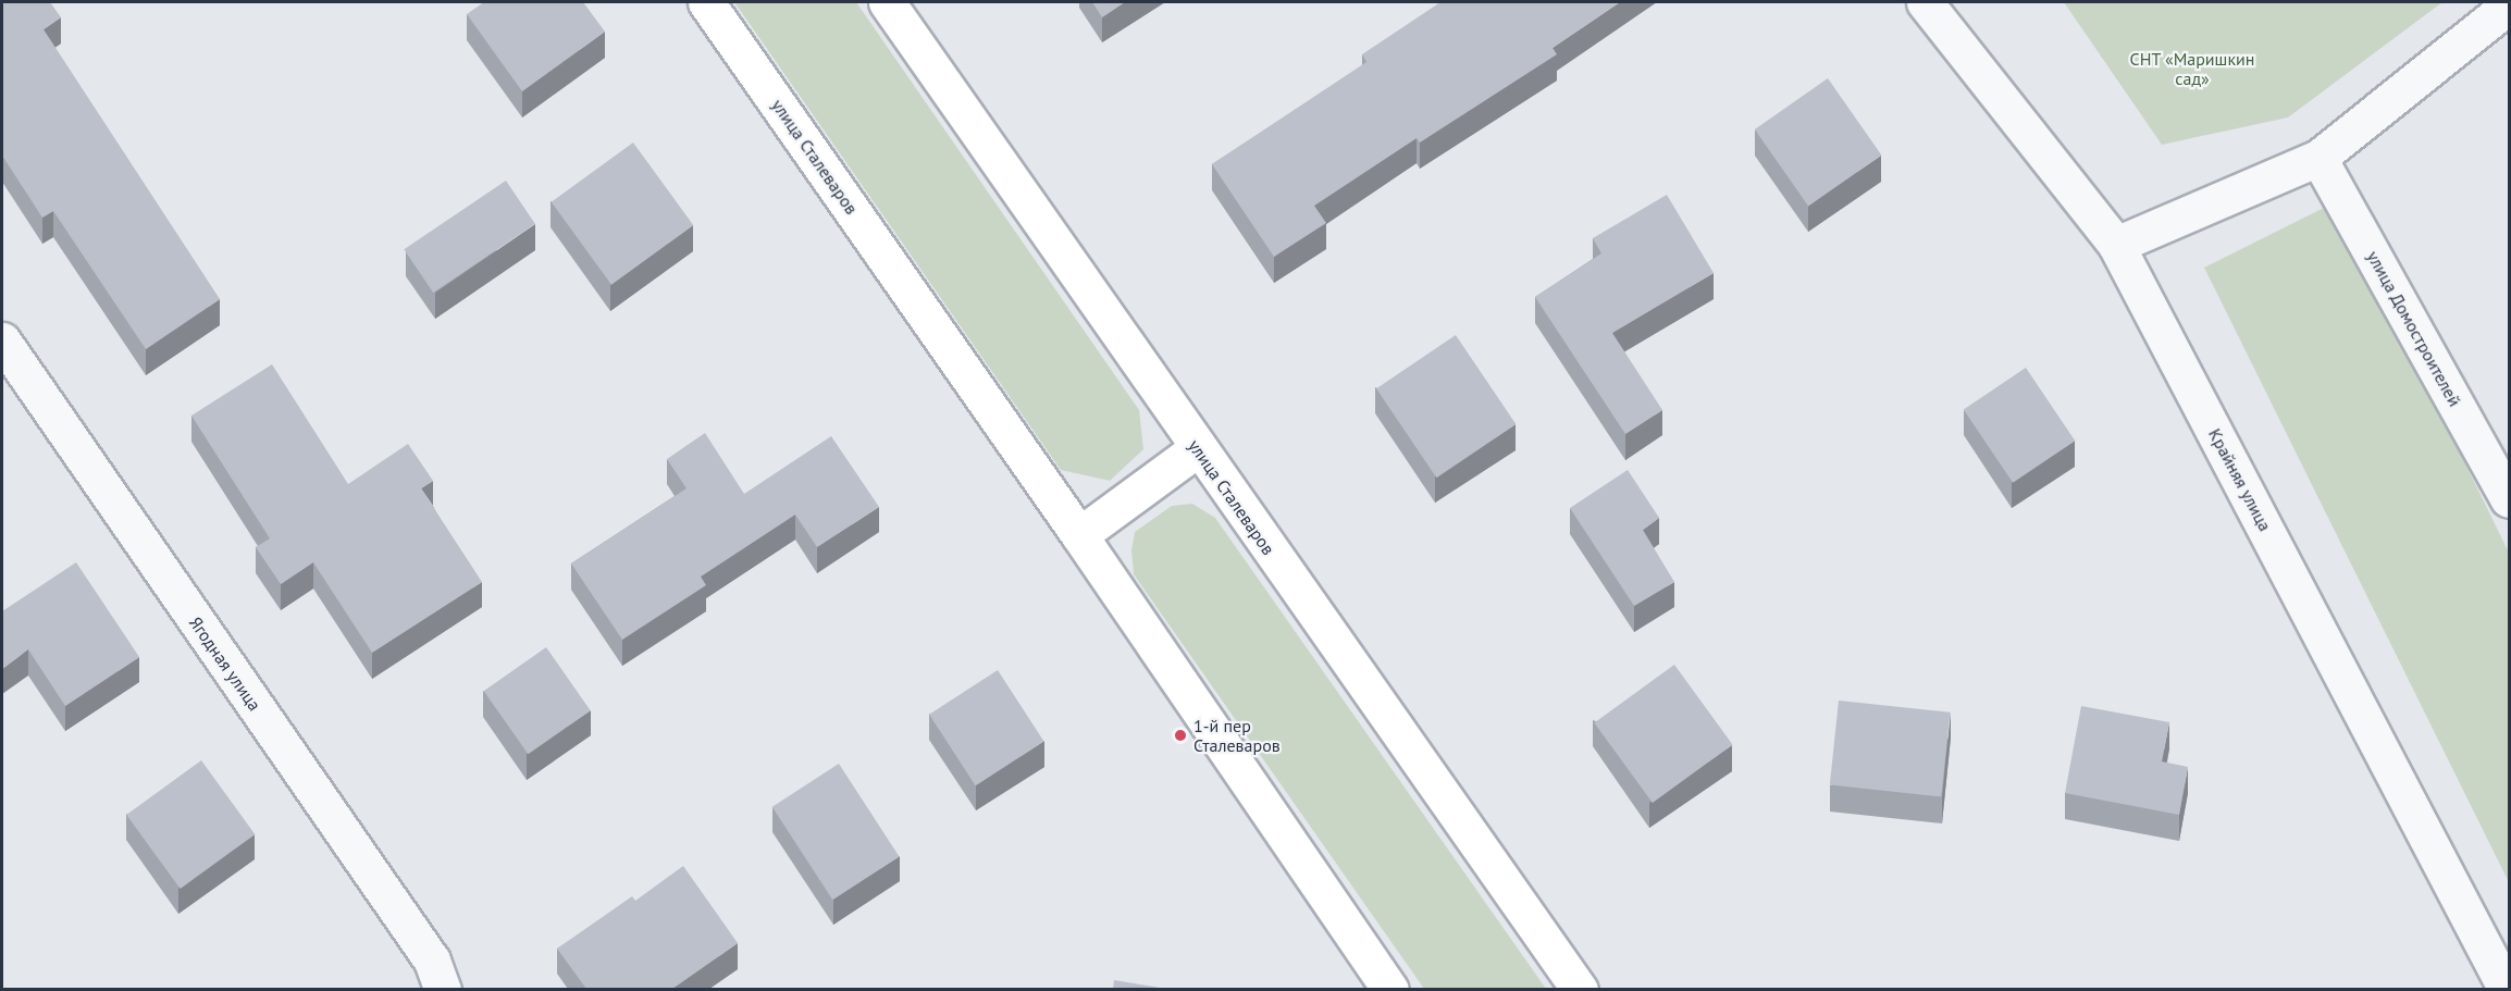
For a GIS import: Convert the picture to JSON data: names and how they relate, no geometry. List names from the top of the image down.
{
  "streets": {
    "main road": ["улица Сталеваров"],
    "street": ["улица Домостроителей", "Крайняя улица", "Ягодная улица"]
  },
  "parks": ["СНТ «Маришкин сад»"],
  "places": ["1-й пер Сталеваров"]
}
